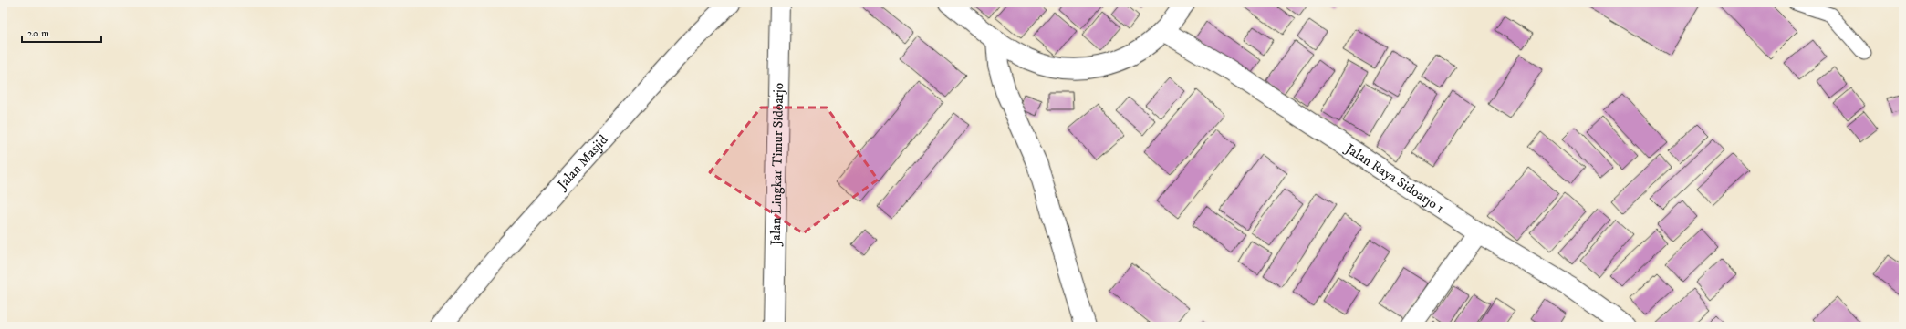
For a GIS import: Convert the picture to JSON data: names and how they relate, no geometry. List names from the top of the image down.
{
  "streets": {
    "street": ["Jalan Masjid", "Jalan Lingkar Timur Sidoarjo", "Jalan Raya Sidoarjo 1"]
  },
  "scale_bar": "20 m"
}
